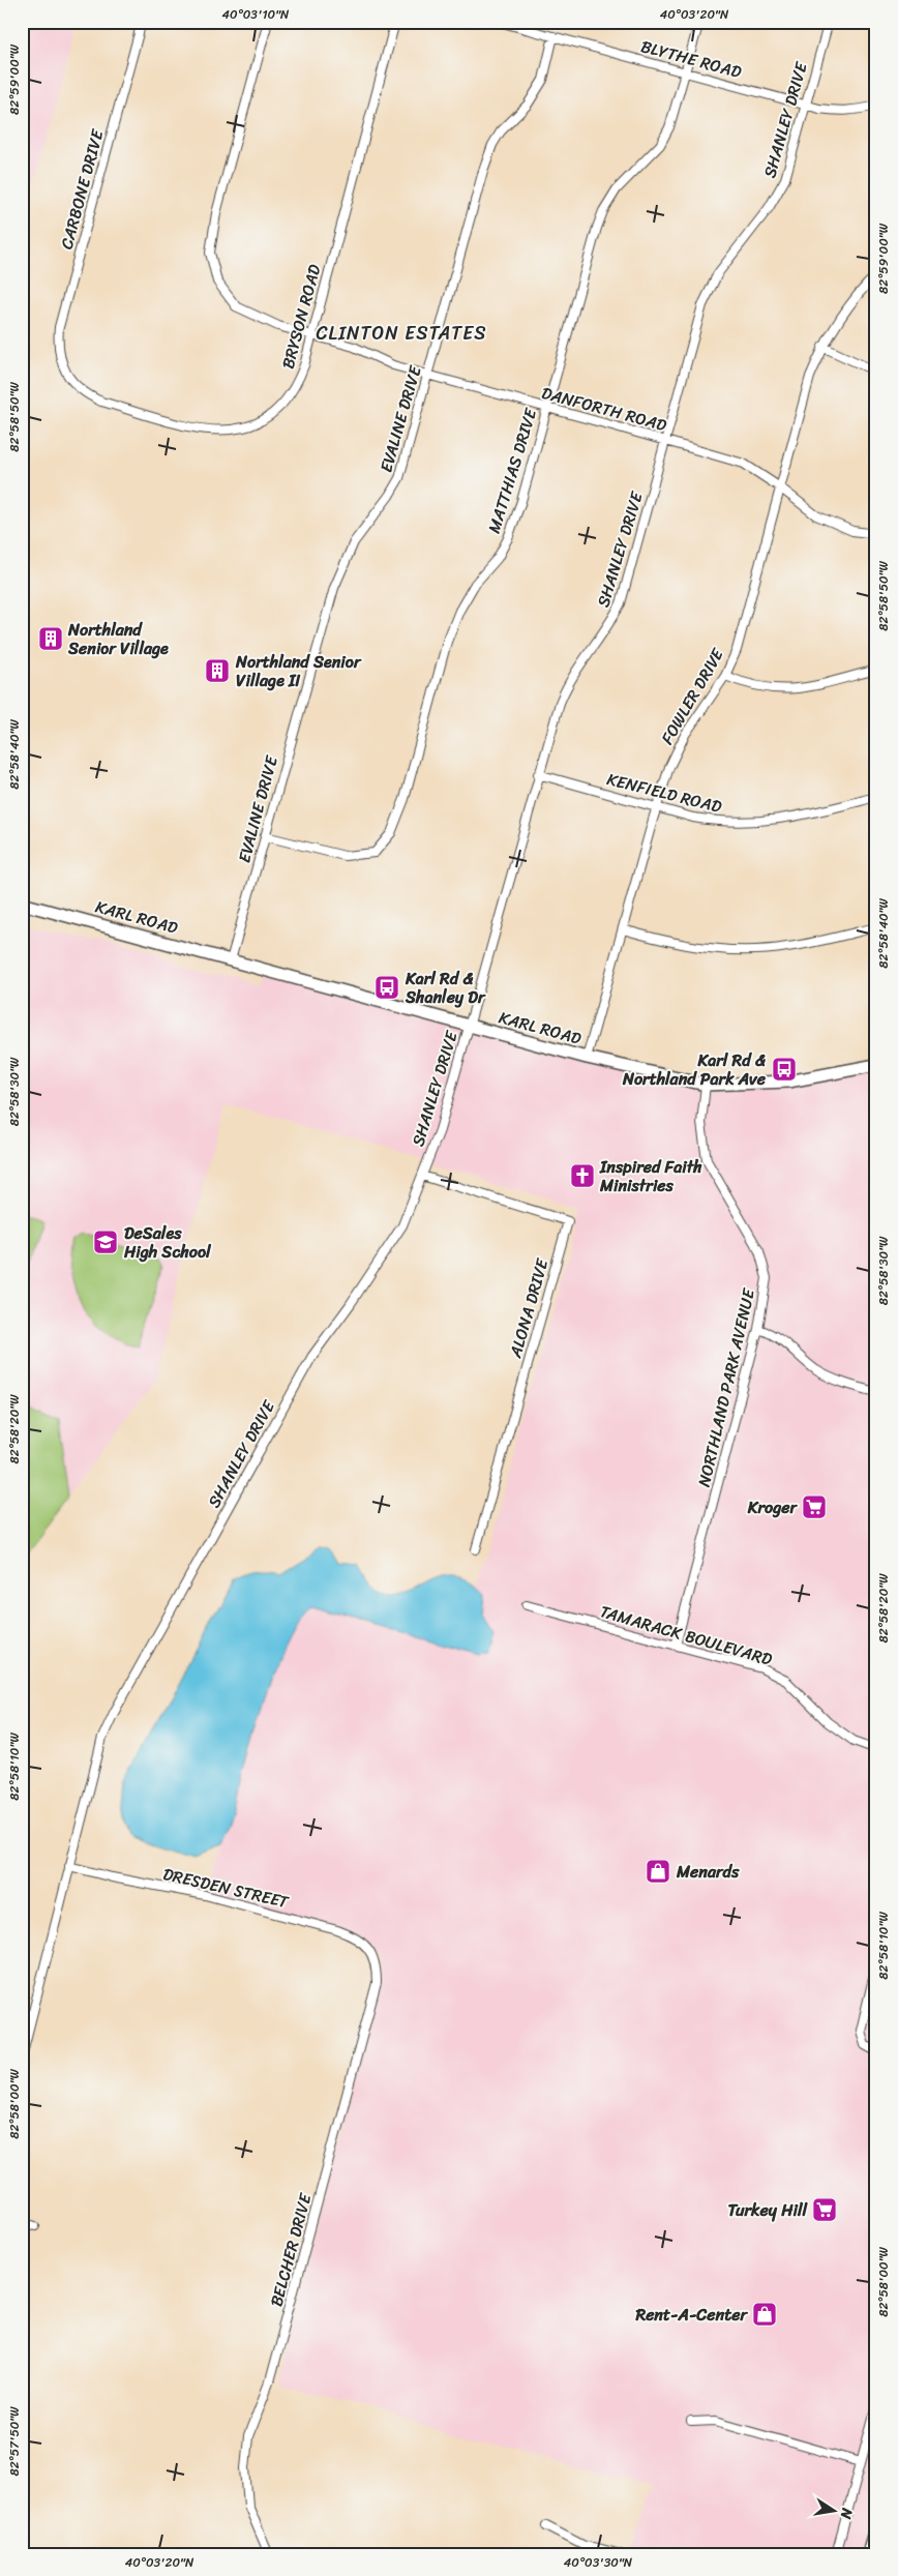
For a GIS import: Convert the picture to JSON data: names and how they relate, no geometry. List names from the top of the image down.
{
  "streets": {
    "main road": ["KARL ROAD"],
    "street": [
      "BLYTHE ROAD",
      "SHANLEY DRIVE",
      "CARBONE DRIVE",
      "BRYSON ROAD",
      "DANFORTH ROAD",
      "EVALINE DRIVE",
      "MATTHIAS DRIVE",
      "FOWLER DRIVE",
      "KENFIELD ROAD",
      "ALONA DRIVE",
      "NORTHLAND PARK AVENUE",
      "TAMARACK BOULEVARD",
      "DRESDEN STREET",
      "BELCHER DRIVE"
    ]
  },
  "crossings": [
    ["BLYTHE ROAD", "SHANLEY DRIVE"],
    ["BLYTHE ROAD", "EVALINE DRIVE"],
    ["BLYTHE ROAD", "MATTHIAS DRIVE"],
    ["SHANLEY DRIVE", "DANFORTH ROAD"],
    ["SHANLEY DRIVE", "KENFIELD ROAD"],
    ["SHANLEY DRIVE", "KARL ROAD"],
    ["SHANLEY DRIVE", "ALONA DRIVE"],
    ["SHANLEY DRIVE", "DRESDEN STREET"],
    ["CARBONE DRIVE", "BRYSON ROAD"],
    ["BRYSON ROAD", "DANFORTH ROAD"],
    ["DANFORTH ROAD", "EVALINE DRIVE"],
    ["DANFORTH ROAD", "MATTHIAS DRIVE"],
    ["DANFORTH ROAD", "FOWLER DRIVE"],
    ["EVALINE DRIVE", "MATTHIAS DRIVE"],
    ["EVALINE DRIVE", "KARL ROAD"],
    ["FOWLER DRIVE", "KENFIELD ROAD"],
    ["FOWLER DRIVE", "KARL ROAD"],
    ["KARL ROAD", "NORTHLAND PARK AVENUE"],
    ["NORTHLAND PARK AVENUE", "TAMARACK BOULEVARD"],
    ["DRESDEN STREET", "BELCHER DRIVE"]
  ],
  "districts": ["CLINTON ESTATES"],
  "places": {
    "building": ["Northland Senior Village", "Northland Senior Village II"],
    "bus stop": ["Karl Rd & Shanley Dr", "Karl Rd & Northland Park Ave"],
    "church": ["Inspired Faith Ministries"],
    "school or university": ["DeSales High School"],
    "supermarket": ["Kroger", "Turkey Hill"],
    "shop": ["Menards", "Rent-A-Center"]
  },
  "north": "right",
  "coordinates": [
    "40°03'10\"N",
    "40°03'20\"N",
    "82°59'00\"W",
    "82°58'50\"W",
    "82°58'40\"W",
    "82°58'30\"W",
    "82°58'20\"W",
    "82°58'10\"W",
    "82°58'00\"W",
    "82°57'50\"W",
    "40°03'30\"N"
  ]
}
